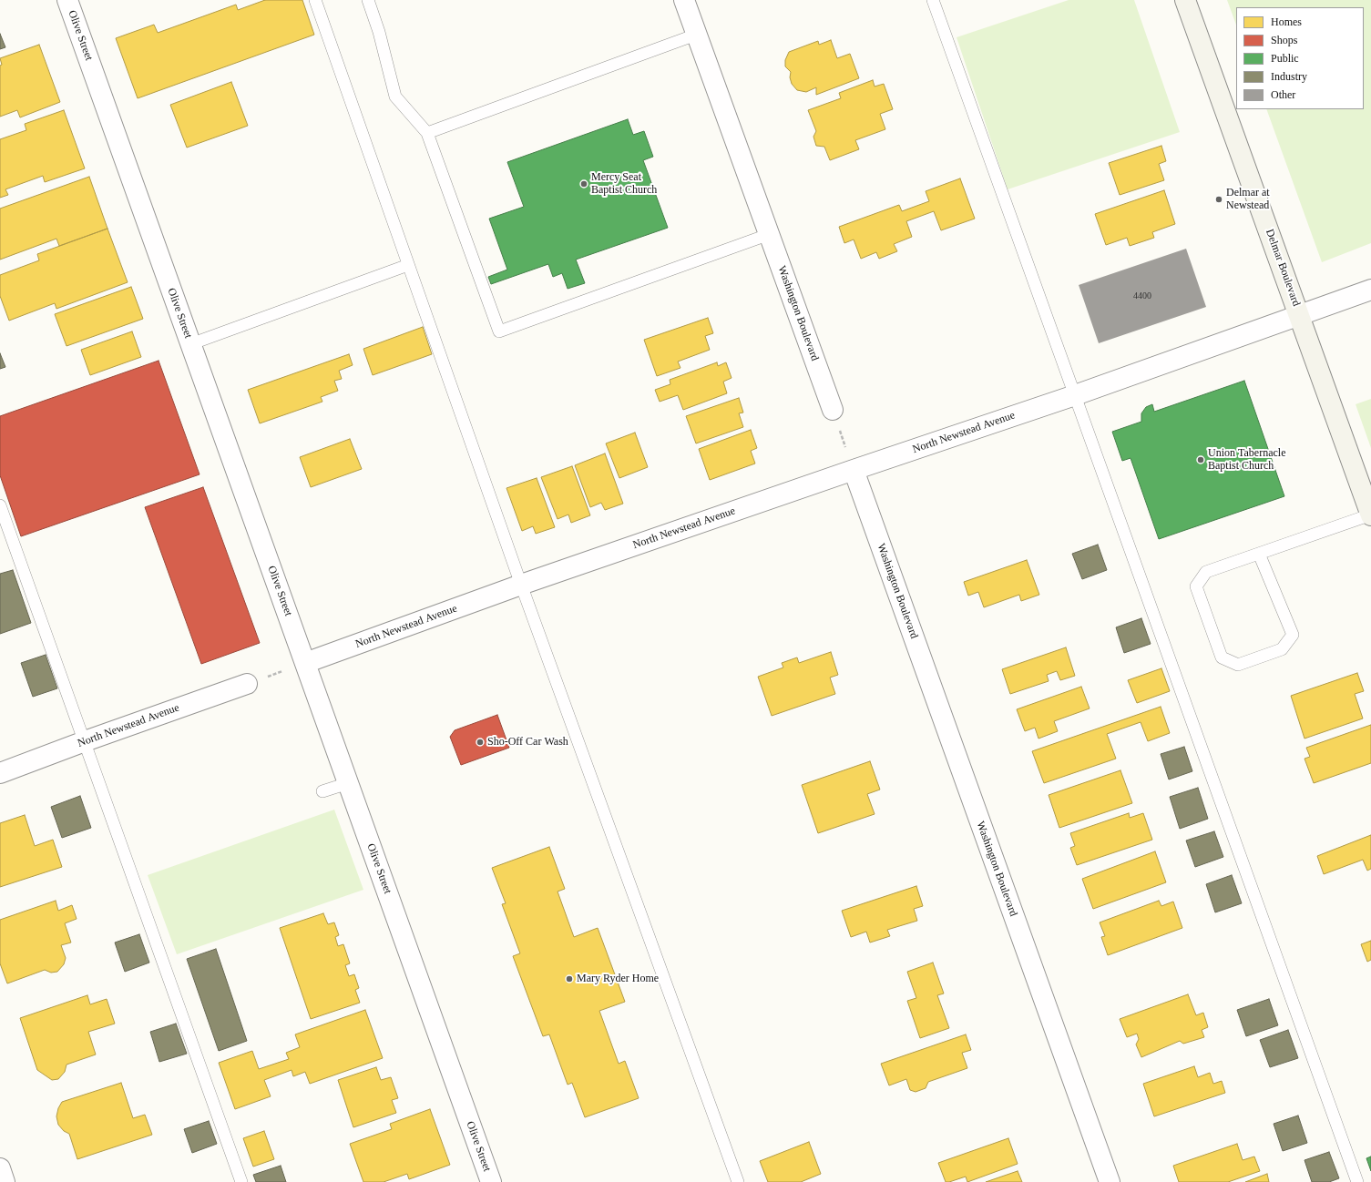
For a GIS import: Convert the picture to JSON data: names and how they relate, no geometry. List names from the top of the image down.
{
  "streets": {
    "main road": ["Delmar Boulevard"],
    "street": ["Olive Street", "Washington Boulevard", "North Newstead Avenue"]
  },
  "crossings": [
    ["Olive Street", "North Newstead Avenue"],
    ["Delmar Boulevard", "North Newstead Avenue"],
    ["Washington Boulevard", "North Newstead Avenue"]
  ],
  "places": [
    "Mercy Seat Baptist Church",
    "Delmar at Newstead",
    "Union Tabernacle Baptist Church",
    "Sho-Off Car Wash",
    "Mary Ryder Home"
  ],
  "house_numbers": ["4400"],
  "legend": [
    "Homes",
    "Shops",
    "Public",
    "Industry",
    "Other"
  ]
}
